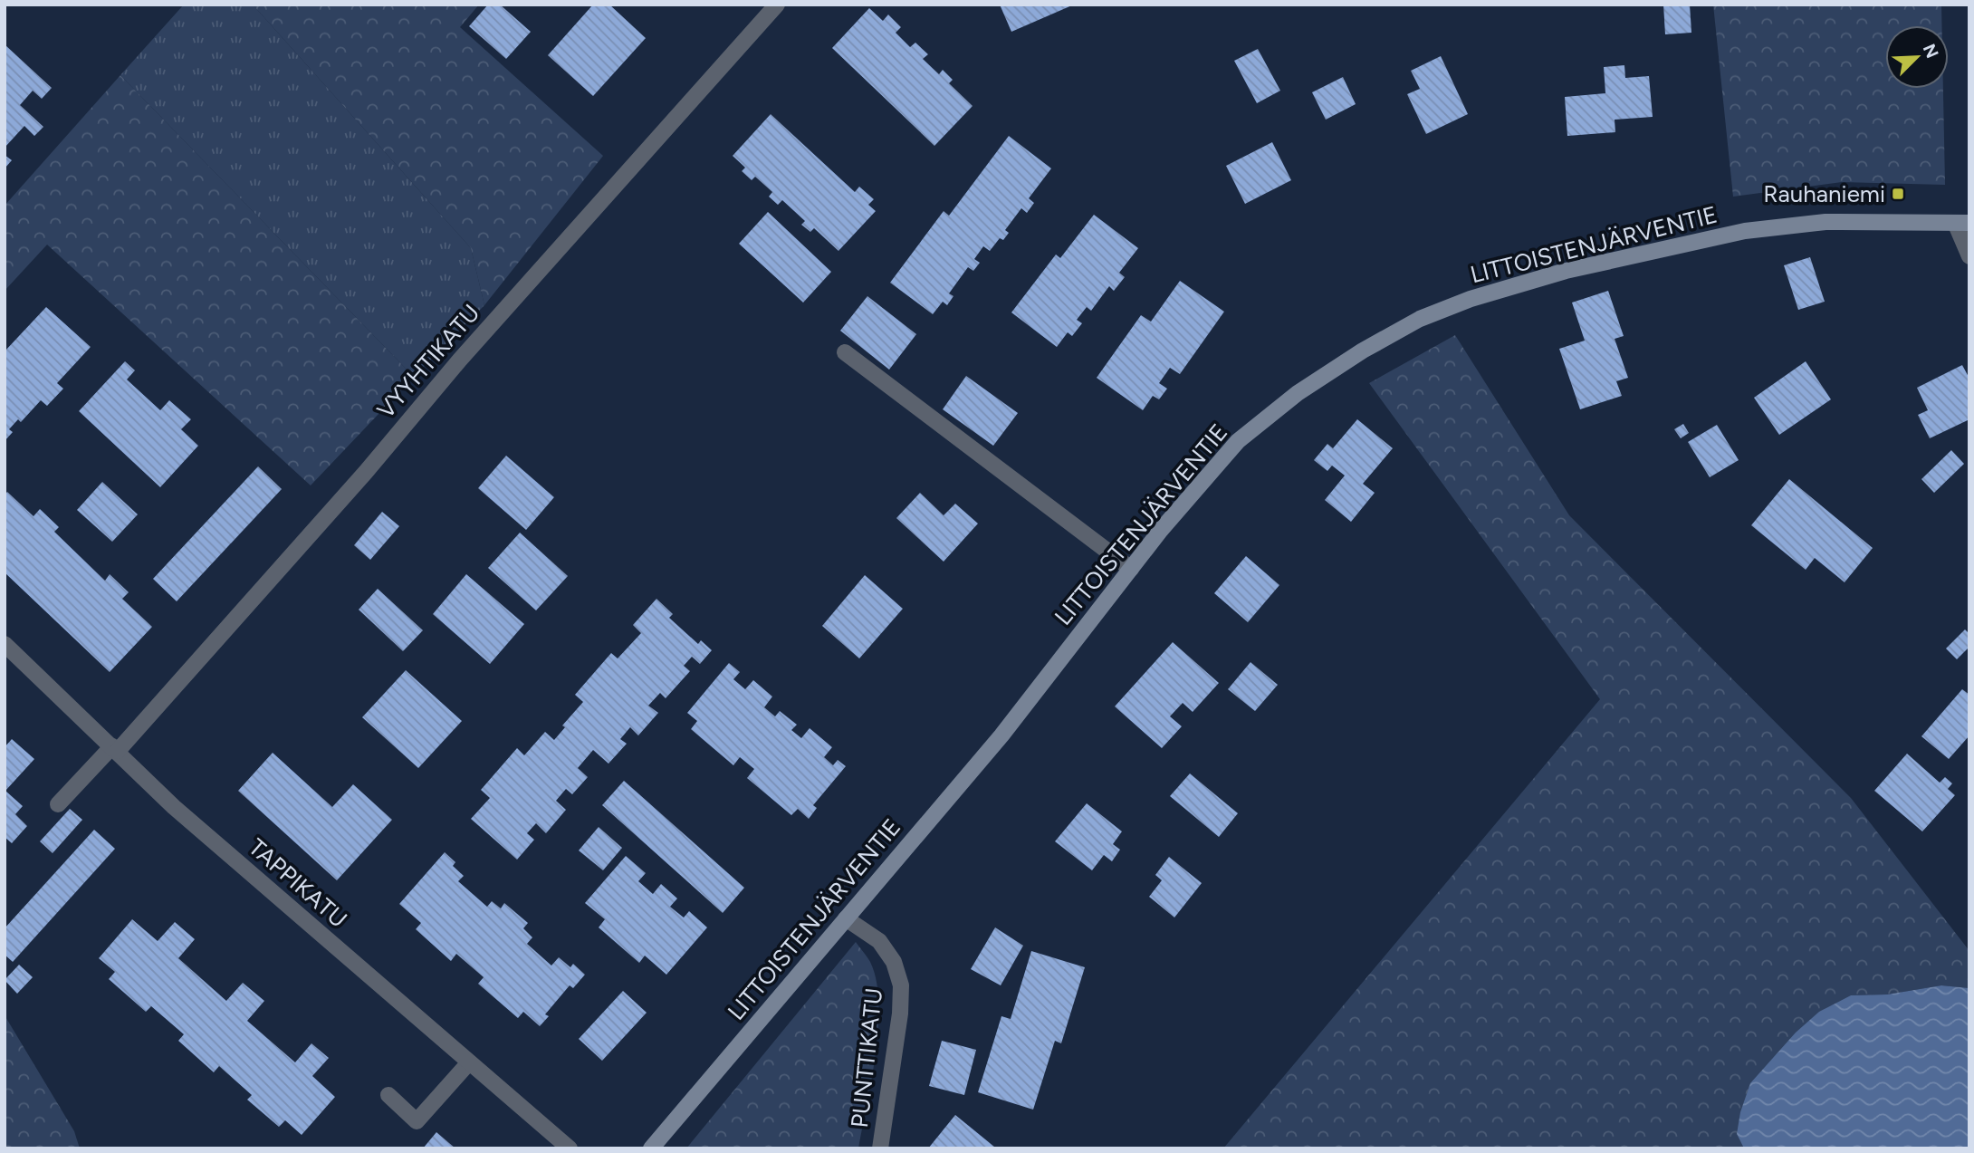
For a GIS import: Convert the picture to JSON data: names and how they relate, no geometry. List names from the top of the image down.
{
  "streets": {
    "street": [
      "LITTOISTENJÄRVENTIE",
      "VYYHTIKATU",
      "TAPPIKATU",
      "PUNTTIKATU"
    ]
  },
  "crossings": [
    ["LITTOISTENJÄRVENTIE", "PUNTTIKATU"],
    ["VYYHTIKATU", "TAPPIKATU"]
  ],
  "places": {
    "transit": ["Rauhaniemi"]
  },
  "north": "top right"
}
